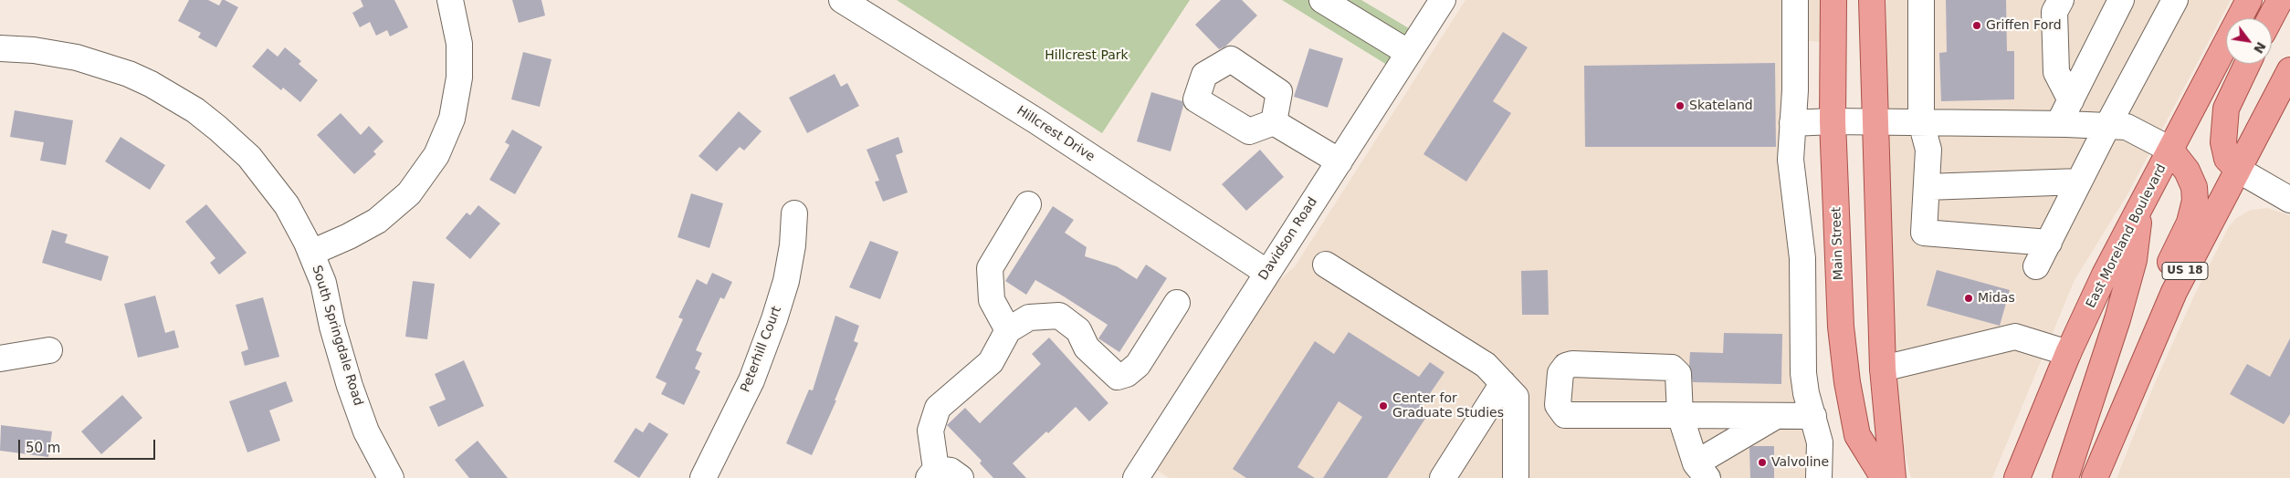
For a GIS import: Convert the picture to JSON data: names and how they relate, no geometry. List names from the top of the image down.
{
  "streets": {
    "main road": ["East Moreland Boulevard", "Main Street", "US 18"],
    "street": [
      "Hillcrest Drive",
      "Davidson Road",
      "South Springdale Road",
      "Peterhill Court"
    ]
  },
  "crossings": [
    ["Hillcrest Drive", "Davidson Road"]
  ],
  "parks": ["Hillcrest Park"],
  "places": [
    "Griffen Ford",
    "Skateland",
    "Midas",
    "Center for Graduate Studies",
    "Valvoline"
  ],
  "scale_bar": "50 m",
  "north": "bottom right"
}
